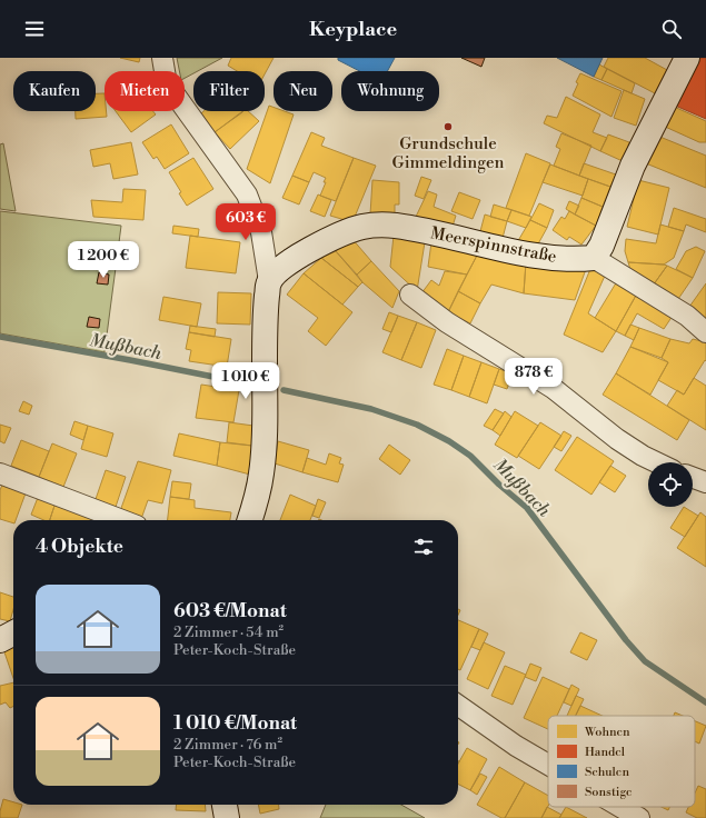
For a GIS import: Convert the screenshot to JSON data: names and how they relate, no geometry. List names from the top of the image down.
{
  "streets": {
    "street": ["Meerspinnstraße"]
  },
  "water": ["Mußbach"],
  "places": ["Grundschule Gimmeldingen"],
  "legend": [
    "Wohnen",
    "Handel",
    "Schulen",
    "Sonstige"
  ],
  "page": {
    "header": "Keyplace",
    "chip": [
      "Kaufen",
      "Mieten",
      "Filter",
      "Neu",
      "Wohnung"
    ],
    "price": [
      "603 €",
      "1 200 €",
      "878 €",
      "1 010 €"
    ],
    "heading": "4 Objekte",
    "list": [
      {
        "name": "603 €/Monat",
        "note": "2 Zimmer · 54 m² · Peter-Koch-Straße"
      },
      {
        "name": "1 010 €/Monat",
        "note": "2 Zimmer · 76 m² · Peter-Koch-Straße"
      }
    ]
  }
}
